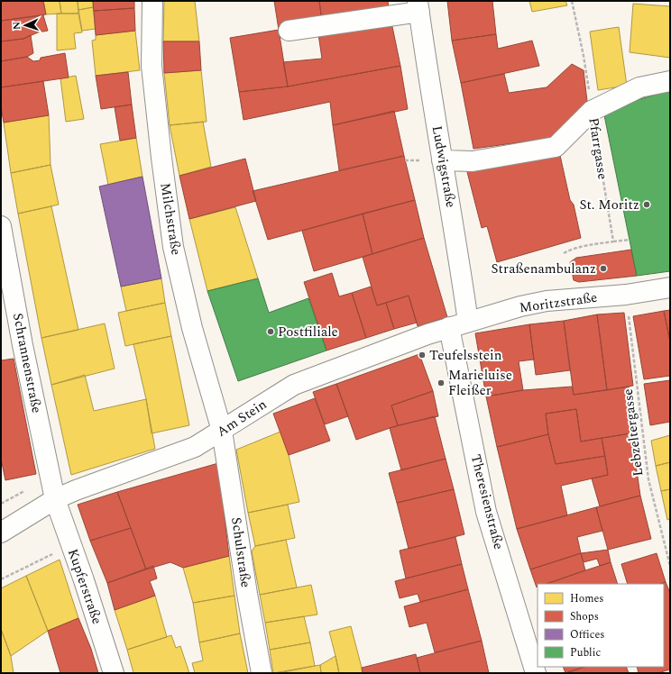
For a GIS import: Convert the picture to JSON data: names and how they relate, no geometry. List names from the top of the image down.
{
  "streets": {
    "street": [
      "Pfarrgasse",
      "Ludwigstraße",
      "Milchstraße",
      "Moritzstraße",
      "Schrannenstraße",
      "Am Stein",
      "Theresienstraße",
      "Schulstraße",
      "Kupferstraße"
    ],
    "path": ["Lebzeltergasse"]
  },
  "crossings": [
    ["Pfarrgasse", "Ludwigstraße"],
    ["Ludwigstraße", "Moritzstraße"],
    ["Milchstraße", "Am Stein"],
    ["Milchstraße", "Schulstraße"],
    ["Moritzstraße", "Am Stein"],
    ["Moritzstraße", "Lebzeltergasse"],
    ["Moritzstraße", "Theresienstraße"],
    ["Schrannenstraße", "Am Stein"],
    ["Schrannenstraße", "Kupferstraße"],
    ["Am Stein", "Schulstraße"],
    ["Am Stein", "Kupferstraße"]
  ],
  "places": [
    "St. Moritz",
    "Straßenambulanz",
    "Postfiliale",
    "Teufelsstein",
    "Marieluise Fleißer"
  ],
  "legend": [
    "Homes",
    "Shops",
    "Offices",
    "Public"
  ],
  "north": "left"
}
